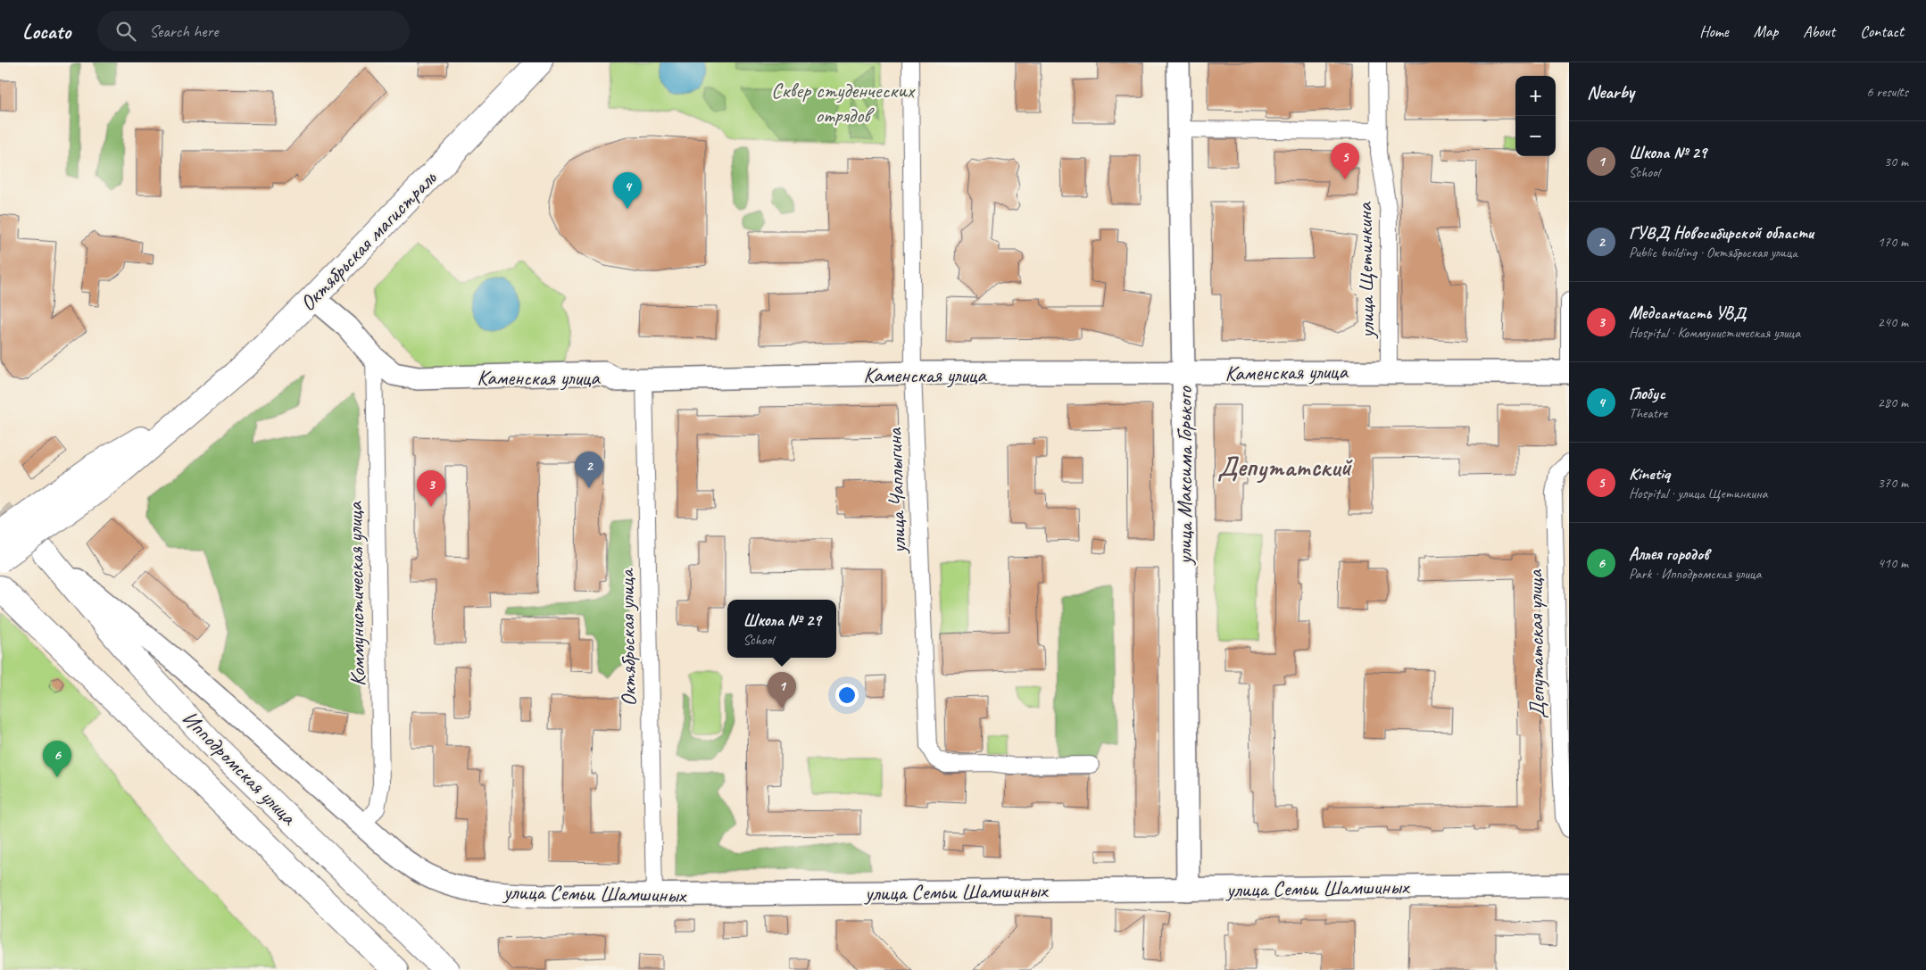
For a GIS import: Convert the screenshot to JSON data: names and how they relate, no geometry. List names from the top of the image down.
{
  "streets": {
    "main road": ["Октябрьская магистраль", "Ипподромская улица"],
    "street": [
      "улица Щетинкина",
      "Каменская улица",
      "улица Максима Горького",
      "улица Чаплыгина",
      "Коммунистическая улица",
      "Октябрьская улица",
      "Депутатская улица",
      "улица Семьи Шамшиных"
    ]
  },
  "crossings": [
    ["Октябрьская магистраль", "Каменская улица"],
    ["улица Щетинкина", "Каменская улица"],
    ["Каменская улица", "улица Максима Горького"],
    ["Каменская улица", "улица Чаплыгина"],
    ["Каменская улица", "Коммунистическая улица"],
    ["Каменская улица", "Октябрьская улица"],
    ["улица Максима Горького", "улица Семьи Шамшиных"],
    ["Коммунистическая улица", "улица Семьи Шамшиных"],
    ["Октябрьская улица", "улица Семьи Шамшиных"],
    ["Ипподромская улица", "улица Семьи Шамшиных"]
  ],
  "districts": ["Депутатский"],
  "parks": ["Сквер студенческих отрядов"],
  "page": {
    "header": "Locato",
    "search": "Search here",
    "nav": [
      "Home",
      "Map",
      "About",
      "Contact"
    ],
    "heading": ["Nearby", "6 results"],
    "map_buttons": ["+", "−"],
    "list": [
      {
        "mark": "1",
        "name": "Школа № 29",
        "note": "School",
        "value": "30 m"
      },
      {
        "mark": "2",
        "name": "ГУВД Новосибирской области",
        "note": "Public building · Октябрьская улица",
        "value": "170 m"
      },
      {
        "mark": "3",
        "name": "Медсанчасть УВД",
        "note": "Hospital · Коммунистическая улица",
        "value": "240 m"
      },
      {
        "mark": "4",
        "name": "Глобус",
        "note": "Theatre",
        "value": "280 m"
      },
      {
        "mark": "5",
        "name": "Kinetiq",
        "note": "Hospital · улица Щетинкина",
        "value": "370 m"
      },
      {
        "mark": "6",
        "name": "Аллея городов",
        "note": "Park · Ипподромская улица",
        "value": "410 m"
      }
    ],
    "pins": [
      "5",
      "4",
      "2",
      "3",
      "1",
      "6"
    ],
    "popup": ["Школа № 29", "School"]
  }
}
